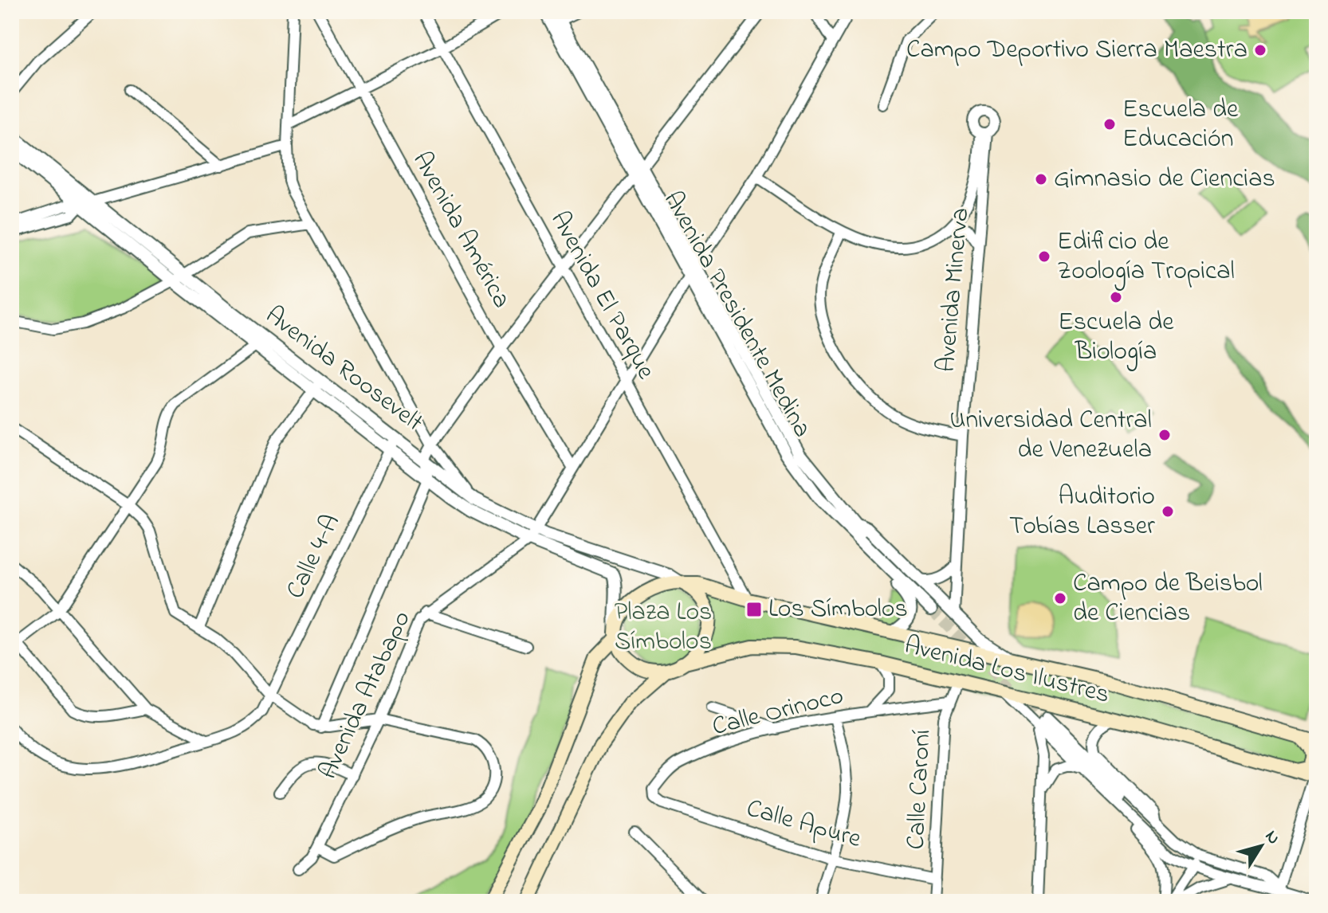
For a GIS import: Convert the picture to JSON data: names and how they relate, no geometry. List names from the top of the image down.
{
  "streets": {
    "main road": ["Avenida Los Ilustres"],
    "street": [
      "Avenida América",
      "Avenida Minerva",
      "Avenida El Parque",
      "Avenida Presidente Medina",
      "Avenida Roosevelt",
      "Calle 4-A",
      "Avenida Atabapo",
      "Calle Orinoco",
      "Calle Caroní",
      "Calle Apure"
    ]
  },
  "crossings": [
    ["Avenida El Parque", "Avenida Los Ilustres"],
    ["Avenida Roosevelt", "Calle 4-A"],
    ["Avenida Roosevelt", "Avenida Los Ilustres"],
    ["Avenida Roosevelt", "Avenida Atabapo"],
    ["Avenida Los Ilustres", "Calle Orinoco"],
    ["Avenida Los Ilustres", "Calle Caroní"],
    ["Calle Orinoco", "Calle Caroní"],
    ["Calle Orinoco", "Calle Apure"],
    ["Calle Caroní", "Calle Apure"]
  ],
  "parks": ["Plaza Los Símbolos"],
  "places": {
    "other": [
      "Campo Deportivo Sierra Maestra",
      "Escuela de Educación",
      "Gimnasio de Ciencias",
      "Edificio de Zoología Tropical",
      "Escuela de Biología",
      "Universidad Central de Venezuela",
      "Auditorio Tobías Lasser",
      "Campo de Beisbol de Ciencias"
    ],
    "transit": ["Los Símbolos"]
  },
  "north": "top right"
}
